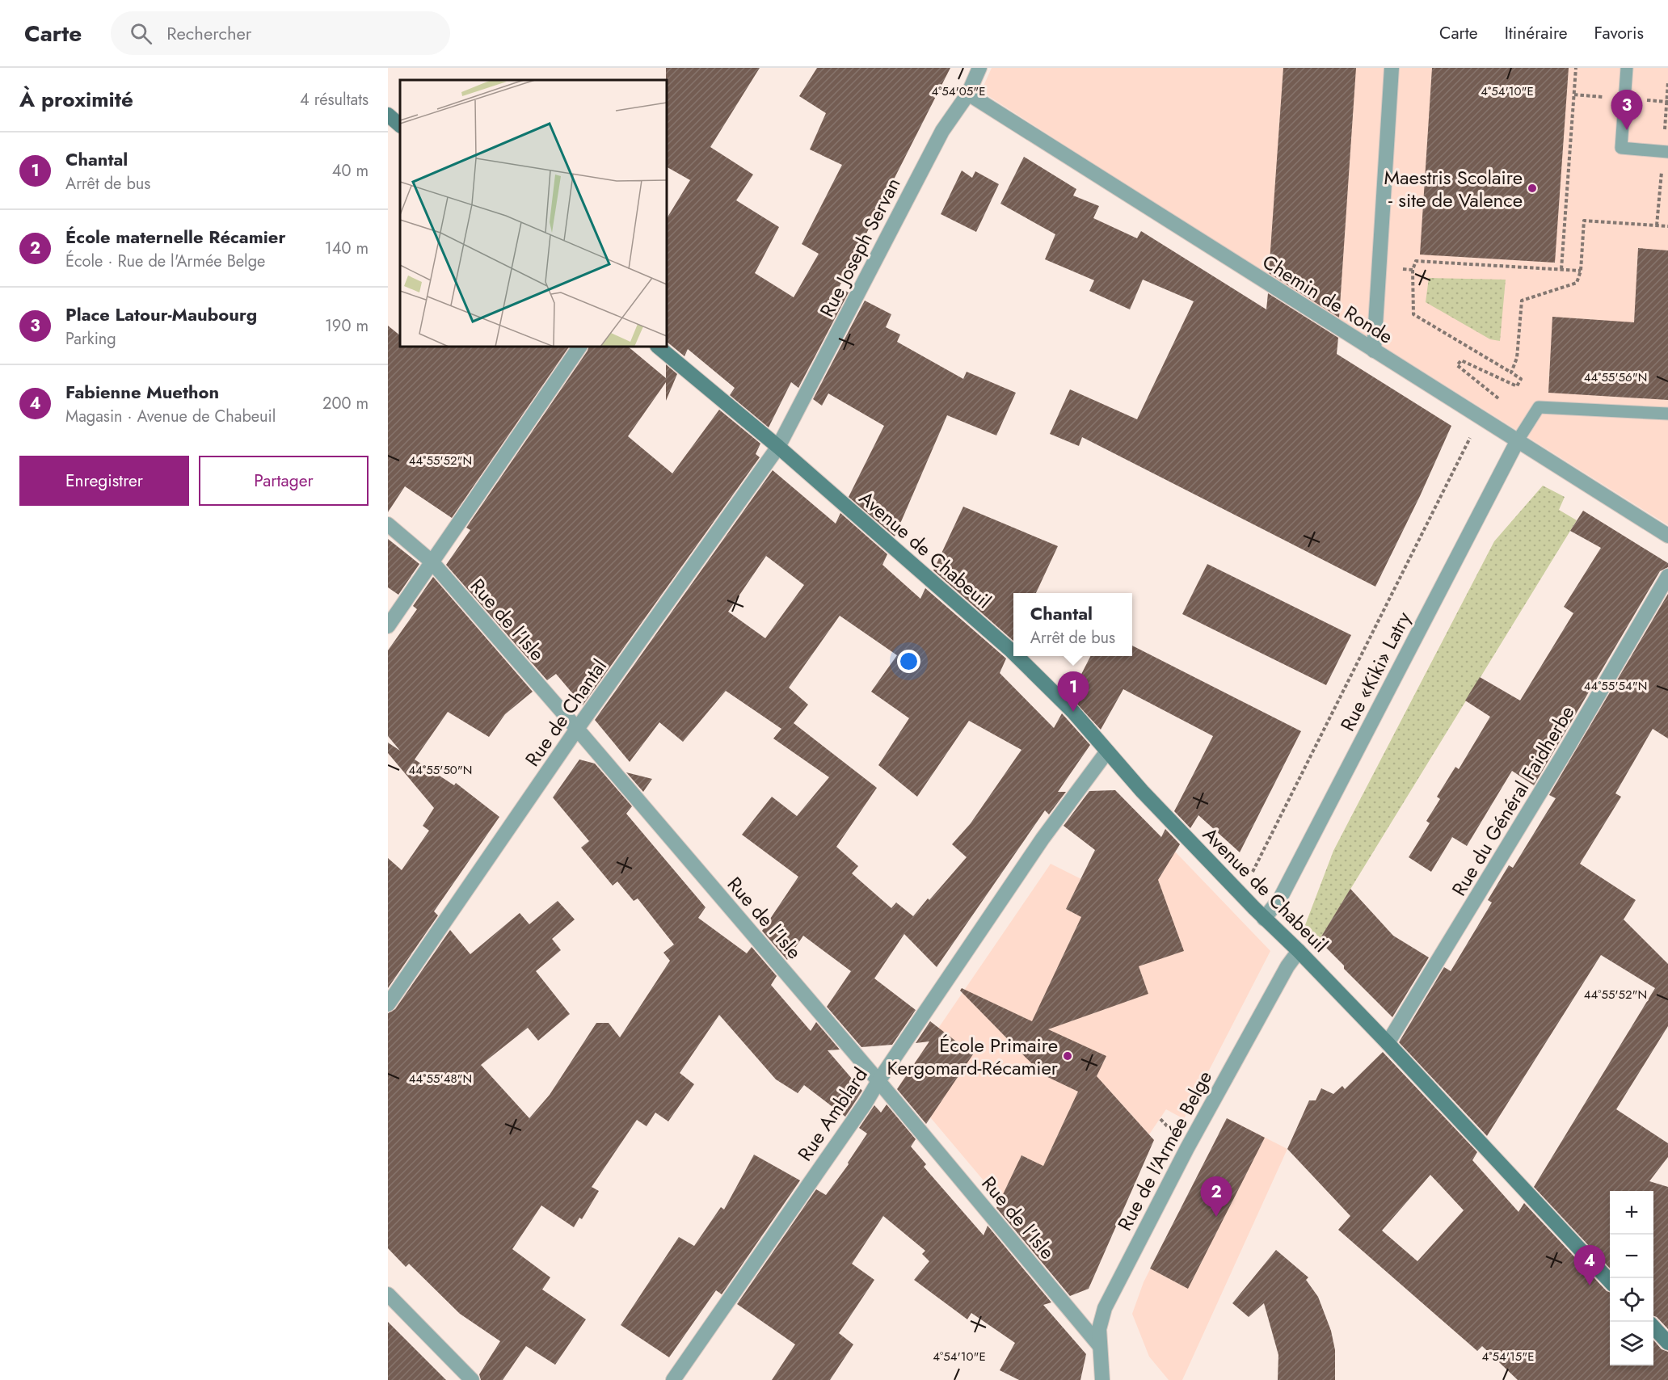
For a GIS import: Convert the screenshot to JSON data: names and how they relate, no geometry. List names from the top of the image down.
{
  "streets": {
    "main road": ["Avenue de Chabeuil"],
    "street": [
      "Rue Joseph Servan",
      "Chemin de Ronde",
      "Rue de l'Isle",
      "Rue «Kiki» Latry",
      "Rue de Chantal",
      "Rue du Général Faidherbe",
      "Rue Amblard",
      "Rue de l'Armée Belge"
    ]
  },
  "crossings": [
    ["Rue Joseph Servan", "Chemin de Ronde"],
    ["Rue Joseph Servan", "Avenue de Chabeuil"],
    ["Rue Joseph Servan", "Rue de Chantal"],
    ["Chemin de Ronde", "Rue «Kiki» Latry"],
    ["Avenue de Chabeuil", "Rue «Kiki» Latry"],
    ["Avenue de Chabeuil", "Rue de Chantal"],
    ["Avenue de Chabeuil", "Rue du Général Faidherbe"],
    ["Avenue de Chabeuil", "Rue Amblard"],
    ["Avenue de Chabeuil", "Rue de l'Armée Belge"],
    ["Rue de l'Isle", "Rue de Chantal"],
    ["Rue de l'Isle", "Rue Amblard"],
    ["Rue de l'Isle", "Rue de l'Armée Belge"]
  ],
  "places": ["Maestris Scolaire - site de Valence", "École Primaire Kergomard-Récamier"],
  "page": {
    "header": "Carte",
    "search": "Rechercher",
    "nav": ["Carte", "Itinéraire", "Favoris"],
    "heading": ["À proximité", "4 résultats"],
    "pins": [
      "3",
      "1",
      "2",
      "4"
    ],
    "list": [
      {
        "mark": "1",
        "name": "Chantal",
        "note": "Arrêt de bus",
        "value": "40 m"
      },
      {
        "mark": "2",
        "name": "École maternelle Récamier",
        "note": "École · Rue de l'Armée Belge",
        "value": "140 m"
      },
      {
        "mark": "3",
        "name": "Place Latour-Maubourg",
        "note": "Parking",
        "value": "190 m"
      },
      {
        "mark": "4",
        "name": "Fabienne Muethon",
        "note": "Magasin · Avenue de Chabeuil",
        "value": "200 m"
      }
    ],
    "buttons": ["Enregistrer", "Partager"],
    "popup": ["Chantal", "Arrêt de bus"],
    "map_buttons": ["+", "−"]
  },
  "coordinates": [
    "4°54'05\"E",
    "4°54'10\"E",
    "44°55'56\"N",
    "44°55'52\"N",
    "44°55'54\"N",
    "44°55'50\"N",
    "44°55'48\"N",
    "4°54'15\"E"
  ]
}
